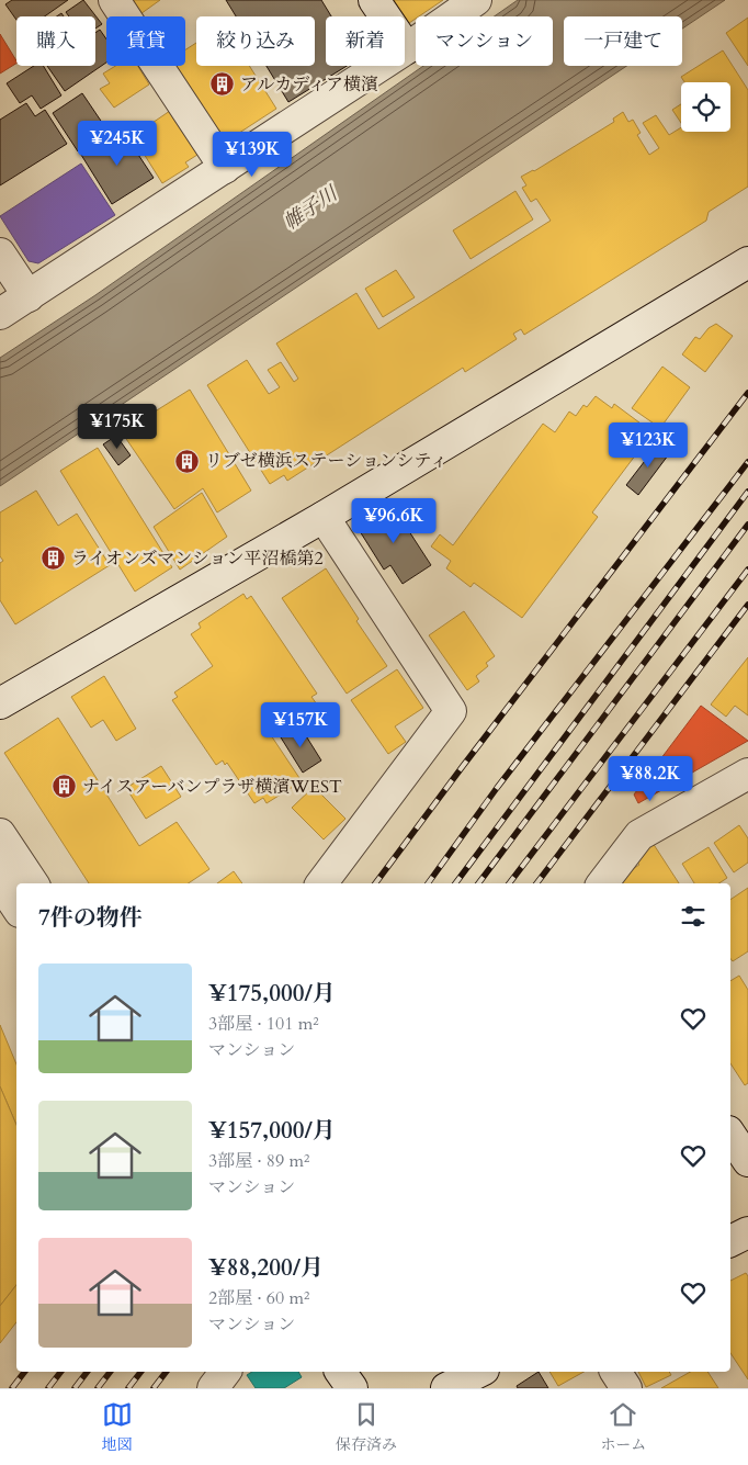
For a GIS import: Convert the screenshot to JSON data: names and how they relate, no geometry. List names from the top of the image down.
{
  "water": ["帷子川"],
  "places": {
    "building": [
      "アルカディア横濱",
      "リブゼ横浜ステーションシティ",
      "ライオンズマンション平沼橋第2",
      "ナイスアーバンプラザ横濱WEST"
    ]
  },
  "page": {
    "chip": [
      "購入",
      "賃貸",
      "絞り込み",
      "新着",
      "マンション",
      "一戸建て"
    ],
    "price": [
      "¥245K",
      "¥139K",
      "¥175K",
      "¥123K",
      "¥96.6K",
      "¥157K",
      "¥88.2K"
    ],
    "heading": "7件の物件",
    "list": [
      {
        "name": "¥175,000/月",
        "note": "3部屋 · 101 m² · マンション"
      },
      {
        "name": "¥157,000/月",
        "note": "3部屋 · 89 m² · マンション"
      },
      {
        "name": "¥88,200/月",
        "note": "2部屋 · 60 m² · マンション"
      }
    ],
    "tabs": ["地図", "保存済み", "ホーム"]
  }
}
